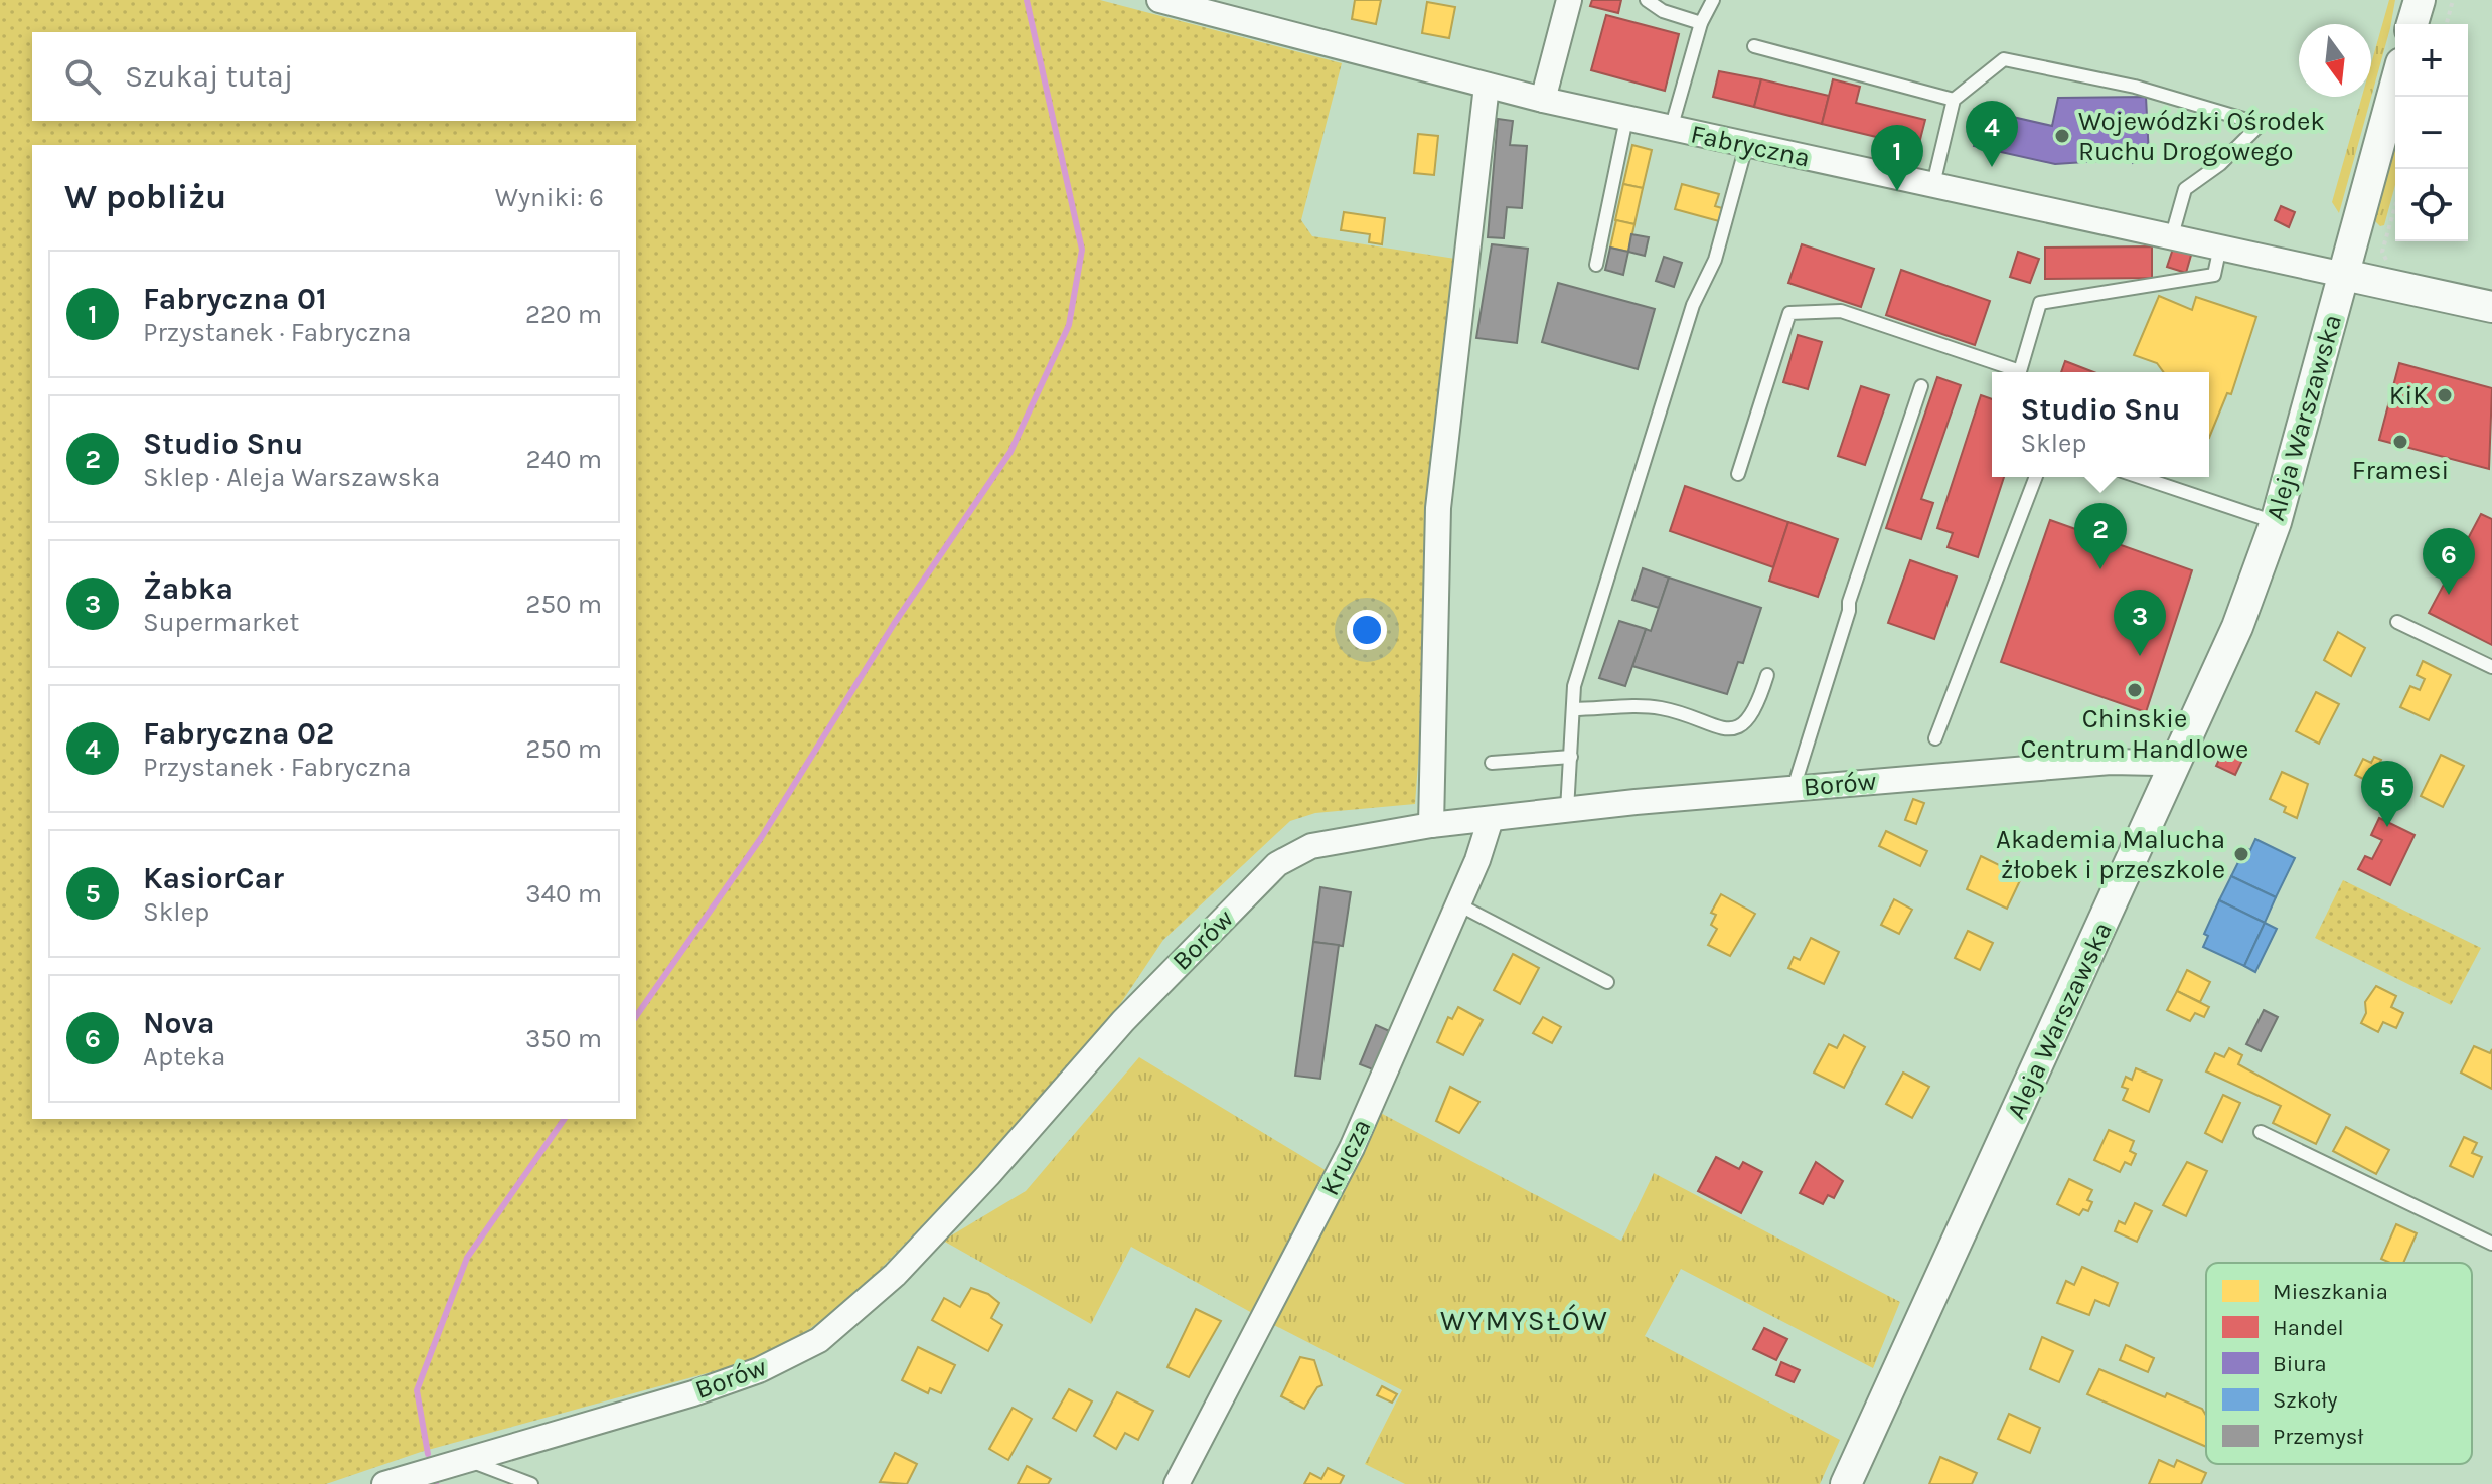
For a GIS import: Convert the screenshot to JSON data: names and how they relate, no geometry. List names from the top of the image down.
{
  "streets": {
    "street": [
      "Fabryczna",
      "Aleja Warszawska",
      "Borów",
      "Krucza"
    ]
  },
  "crossings": [
    ["Fabryczna", "Aleja Warszawska"],
    ["Aleja Warszawska", "Borów"],
    ["Borów", "Krucza"]
  ],
  "districts": ["WYMYSŁÓW"],
  "places": [
    "Wojewódzki Ośrodek Ruchu Drogowego",
    "KiK",
    "Framesi",
    "Chinskie Centrum Handlowe",
    "Akademia Malucha żłobek i przeszkole"
  ],
  "legend": [
    "Mieszkania",
    "Handel",
    "Biura",
    "Szkoły",
    "Przemysł"
  ],
  "north": "bottom",
  "page": {
    "map_buttons": ["+", "−"],
    "search": "Szukaj tutaj",
    "pins": [
      "4",
      "1",
      "2",
      "6",
      "3",
      "5"
    ],
    "heading": ["W pobliżu", "Wyniki: 6"],
    "list": [
      {
        "mark": "1",
        "name": "Fabryczna 01",
        "note": "Przystanek · Fabryczna",
        "value": "220 m"
      },
      {
        "mark": "2",
        "name": "Studio Snu",
        "note": "Sklep · Aleja Warszawska",
        "value": "240 m"
      },
      {
        "mark": "3",
        "name": "Żabka",
        "note": "Supermarket",
        "value": "250 m"
      },
      {
        "mark": "4",
        "name": "Fabryczna 02",
        "note": "Przystanek · Fabryczna",
        "value": "250 m"
      },
      {
        "mark": "5",
        "name": "KasiorCar",
        "note": "Sklep",
        "value": "340 m"
      },
      {
        "mark": "6",
        "name": "Nova",
        "note": "Apteka",
        "value": "350 m"
      }
    ],
    "popup": ["Studio Snu", "Sklep"]
  }
}
